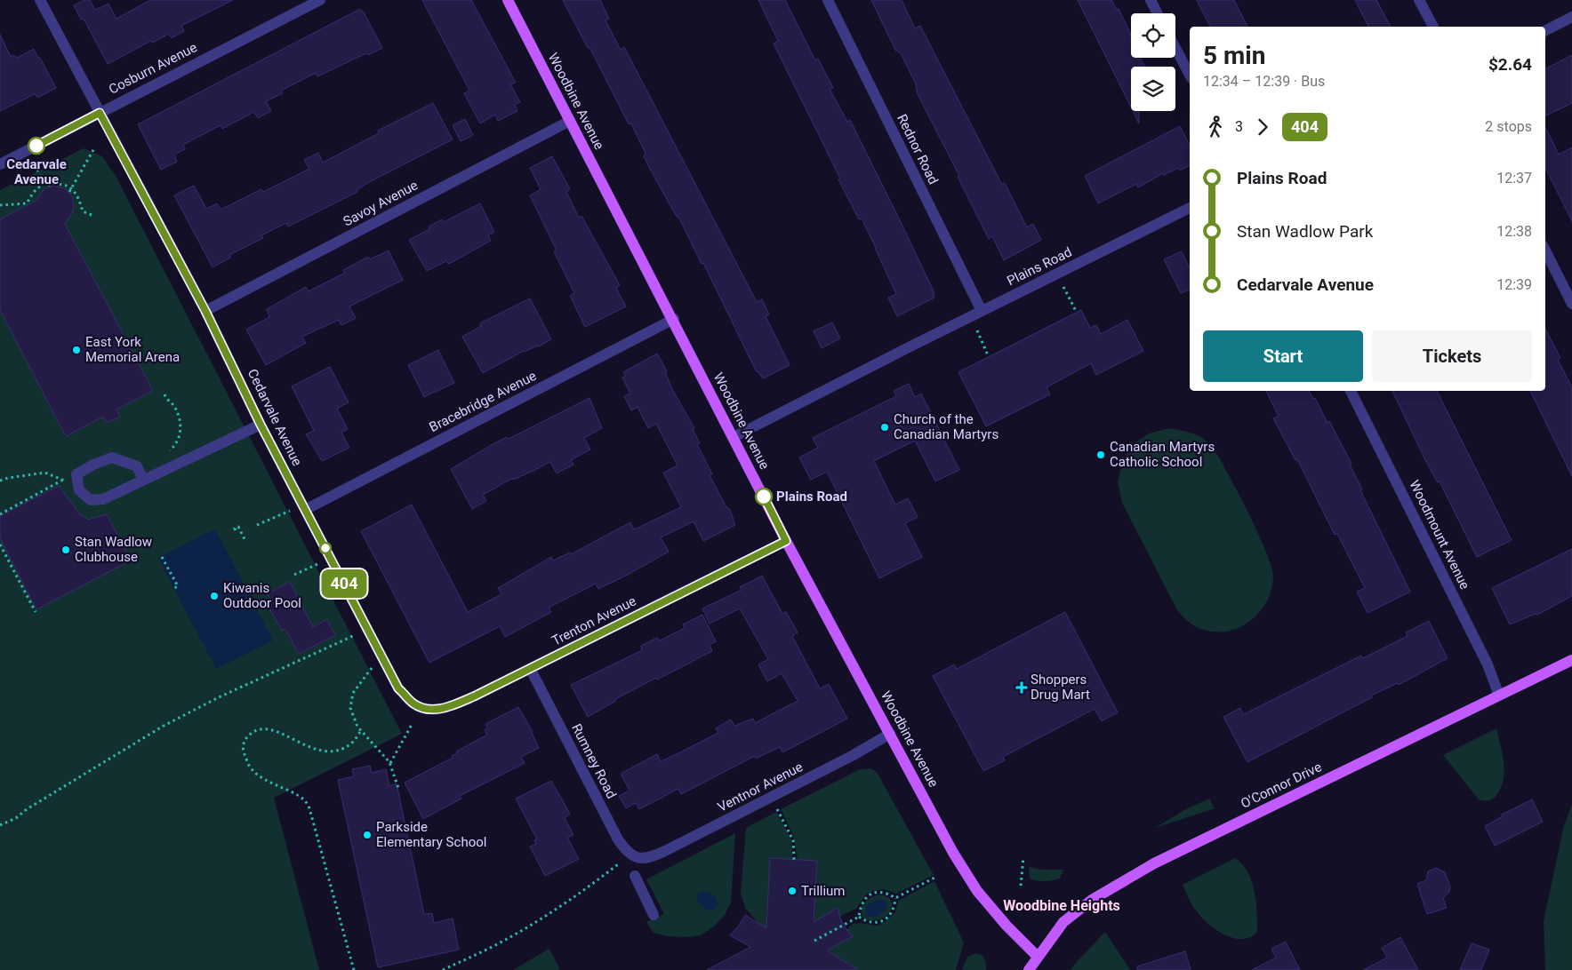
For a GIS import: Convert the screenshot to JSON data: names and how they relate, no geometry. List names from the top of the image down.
{
  "streets": {
    "main road": ["Woodbine Avenue", "O'Connor Drive"],
    "street": [
      "Cosburn Avenue",
      "Rednor Road",
      "Savoy Avenue",
      "Plains Road",
      "Bracebridge Avenue",
      "Cedarvale Avenue",
      "Woodmount Avenue",
      "Trenton Avenue",
      "Rumney Road",
      "Ventnor Avenue"
    ]
  },
  "crossings": [
    ["Cosburn Avenue", "Cedarvale Avenue"],
    ["Woodbine Avenue", "Savoy Avenue"],
    ["Woodbine Avenue", "Plains Road"],
    ["Woodbine Avenue", "Bracebridge Avenue"],
    ["Woodbine Avenue", "Trenton Avenue"],
    ["Woodbine Avenue", "O'Connor Drive"],
    ["Woodbine Avenue", "Ventnor Avenue"],
    ["Rednor Road", "Plains Road"],
    ["Savoy Avenue", "Cedarvale Avenue"],
    ["Bracebridge Avenue", "Cedarvale Avenue"],
    ["Cedarvale Avenue", "Trenton Avenue"],
    ["Woodmount Avenue", "O'Connor Drive"],
    ["Trenton Avenue", "Rumney Road"],
    ["Rumney Road", "Ventnor Avenue"]
  ],
  "districts": ["Woodbine Heights"],
  "places": {
    "other": [
      "Cedarvale Avenue",
      "East York Memorial Arena",
      "Church of the Canadian Martyrs",
      "Canadian Martyrs Catholic School",
      "Plains Road",
      "Stan Wadlow Clubhouse",
      "Kiwanis Outdoor Pool",
      "Parkside Elementary School",
      "Trillium"
    ],
    "health": ["Shoppers Drug Mart"]
  },
  "lines": ["bus line 404"],
  "page": {
    "on_map": "404",
    "heading": ["5 min", "12:34 – 12:39 · Bus", "$2.64"],
    "legs": ["3", "404", "2 stops"],
    "list": [
      {
        "name": "Plains Road",
        "value": "12:37"
      },
      {
        "name": "Stan Wadlow Park",
        "value": "12:38"
      },
      {
        "name": "Cedarvale Avenue",
        "value": "12:39"
      }
    ],
    "buttons": ["Start", "Tickets"]
  }
}
